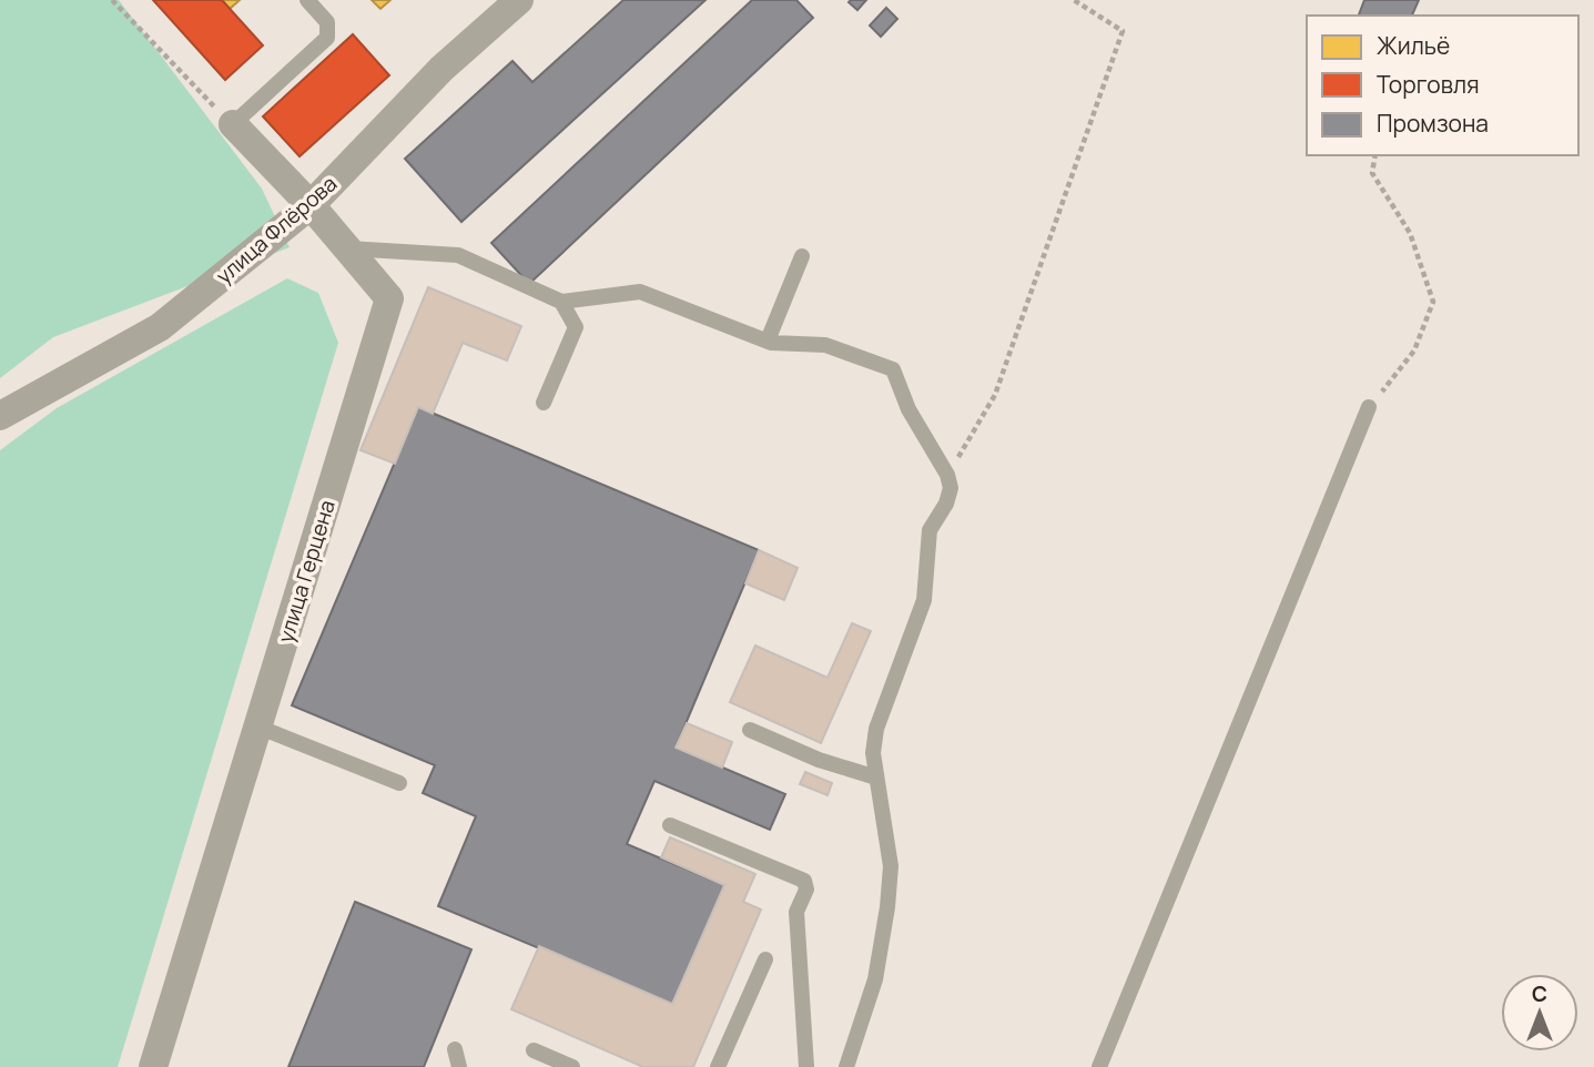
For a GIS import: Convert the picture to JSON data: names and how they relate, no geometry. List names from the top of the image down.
{
  "streets": {
    "street": ["улица Флёрова", "улица Герцена"]
  },
  "crossings": [
    ["улица Флёрова", "улица Герцена"]
  ],
  "legend": ["Жильё", "Торговля", "Промзона"],
  "north": "top"
}
